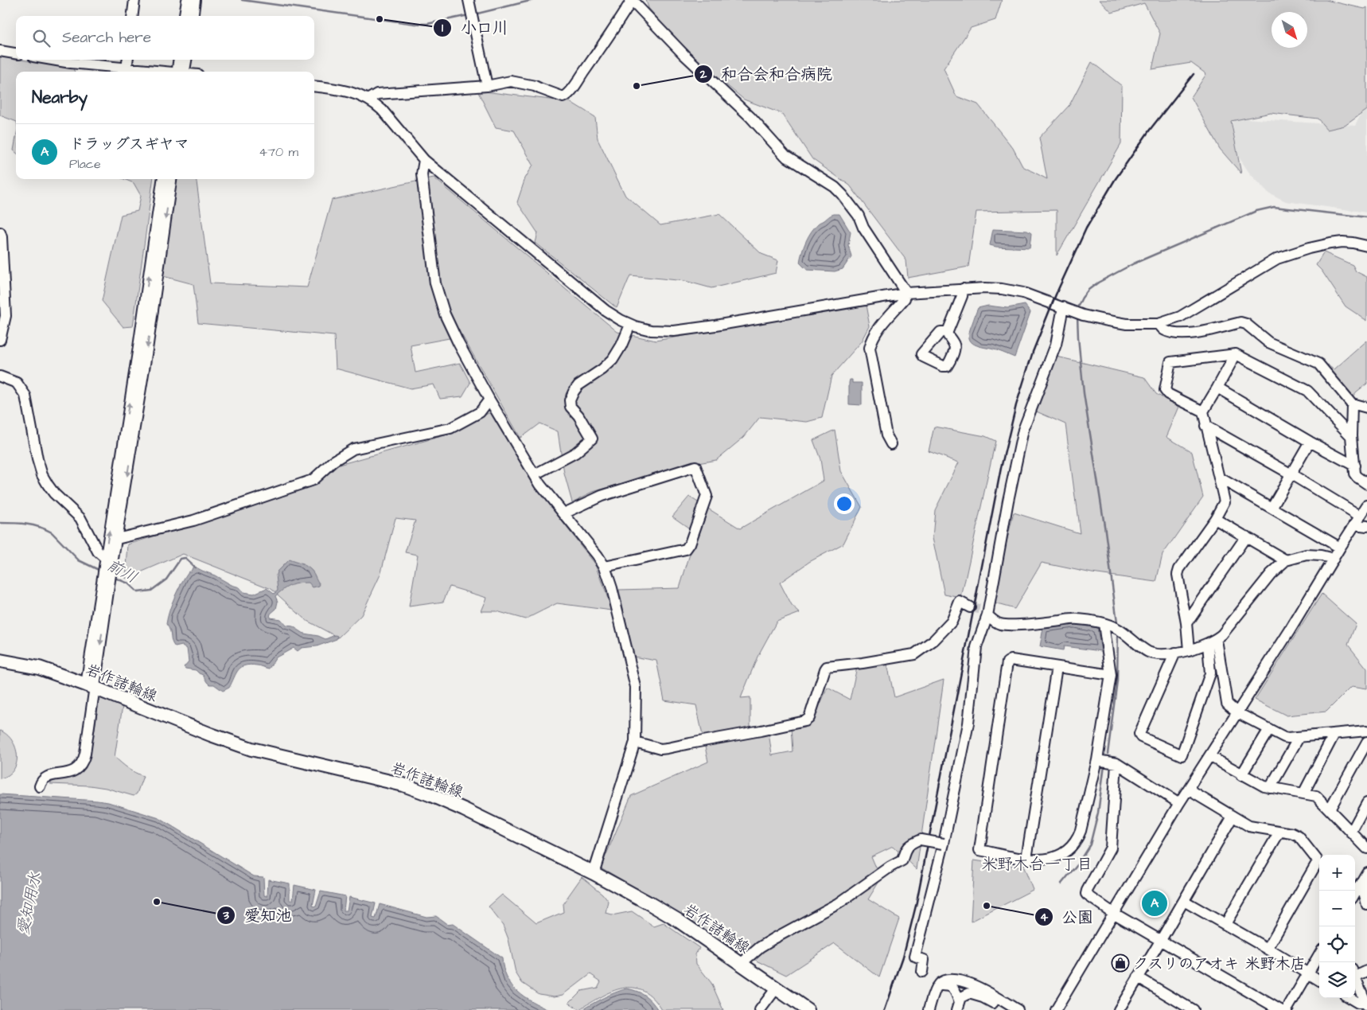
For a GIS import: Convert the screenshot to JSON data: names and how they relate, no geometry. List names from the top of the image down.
{
  "streets": {
    "main road": ["岩作諸輪線"]
  },
  "districts": ["米野木台一丁目"],
  "water": ["前川", "愛知用水"],
  "places": {
    "other": [
      "小口川",
      "和合会和合病院",
      "愛知池",
      "公園"
    ],
    "shop": ["クスリのアオキ 米野木店"]
  },
  "north": "bottom right",
  "page": {
    "search": "Search here",
    "heading": "Nearby",
    "list": [
      {
        "mark": "A",
        "name": "ドラッグスギヤマ",
        "note": "Place",
        "value": "470 m"
      }
    ],
    "map_buttons": ["+", "−"],
    "pins": "A"
  }
}
